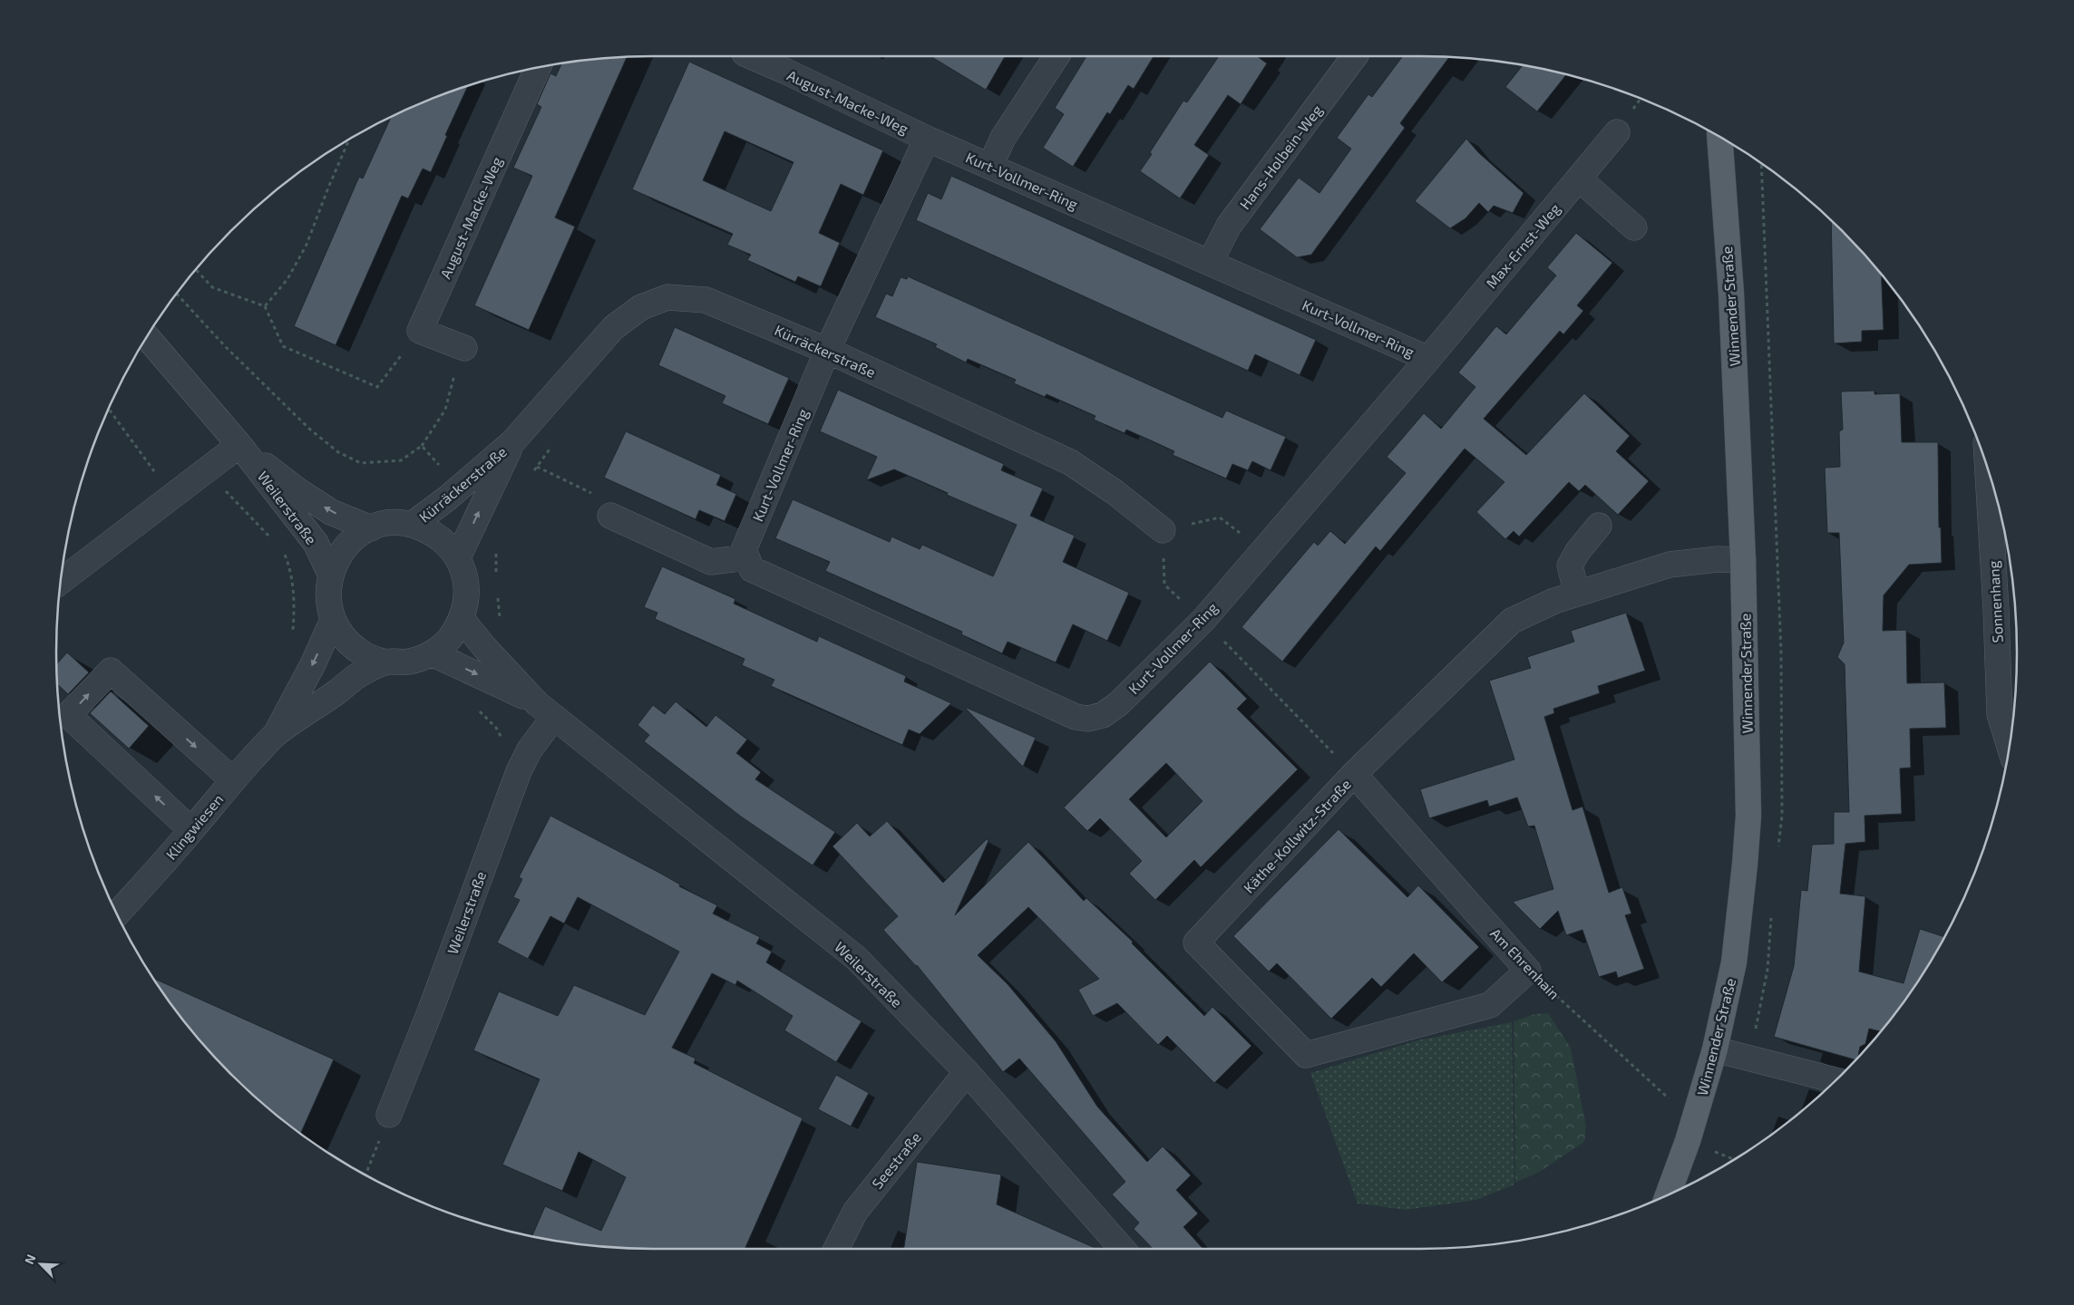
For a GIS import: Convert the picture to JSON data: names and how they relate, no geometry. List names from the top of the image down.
{
  "streets": {
    "main road": ["Winnender Straße"],
    "street": [
      "August-Macke-Weg",
      "Hans-Holbein-Weg",
      "Kurt-Vollmer-Ring",
      "Max-Ernst-Weg",
      "Kürräckerstraße",
      "Weilerstraße",
      "Sonnenhang",
      "Klingwiesen",
      "Käthe-Kollwitz-Straße",
      "Am Ehrenhain",
      "Seestraße"
    ]
  },
  "crossings": [
    ["August-Macke-Weg", "Kurt-Vollmer-Ring"],
    ["Hans-Holbein-Weg", "Kurt-Vollmer-Ring"],
    ["Kurt-Vollmer-Ring", "Max-Ernst-Weg"],
    ["Kurt-Vollmer-Ring", "Kürräckerstraße"],
    ["Winnender Straße", "Käthe-Kollwitz-Straße"],
    ["Kürräckerstraße", "Weilerstraße"],
    ["Kürräckerstraße", "Klingwiesen"],
    ["Weilerstraße", "Klingwiesen"],
    ["Weilerstraße", "Seestraße"],
    ["Käthe-Kollwitz-Straße", "Am Ehrenhain"]
  ],
  "north": "top left"
}
